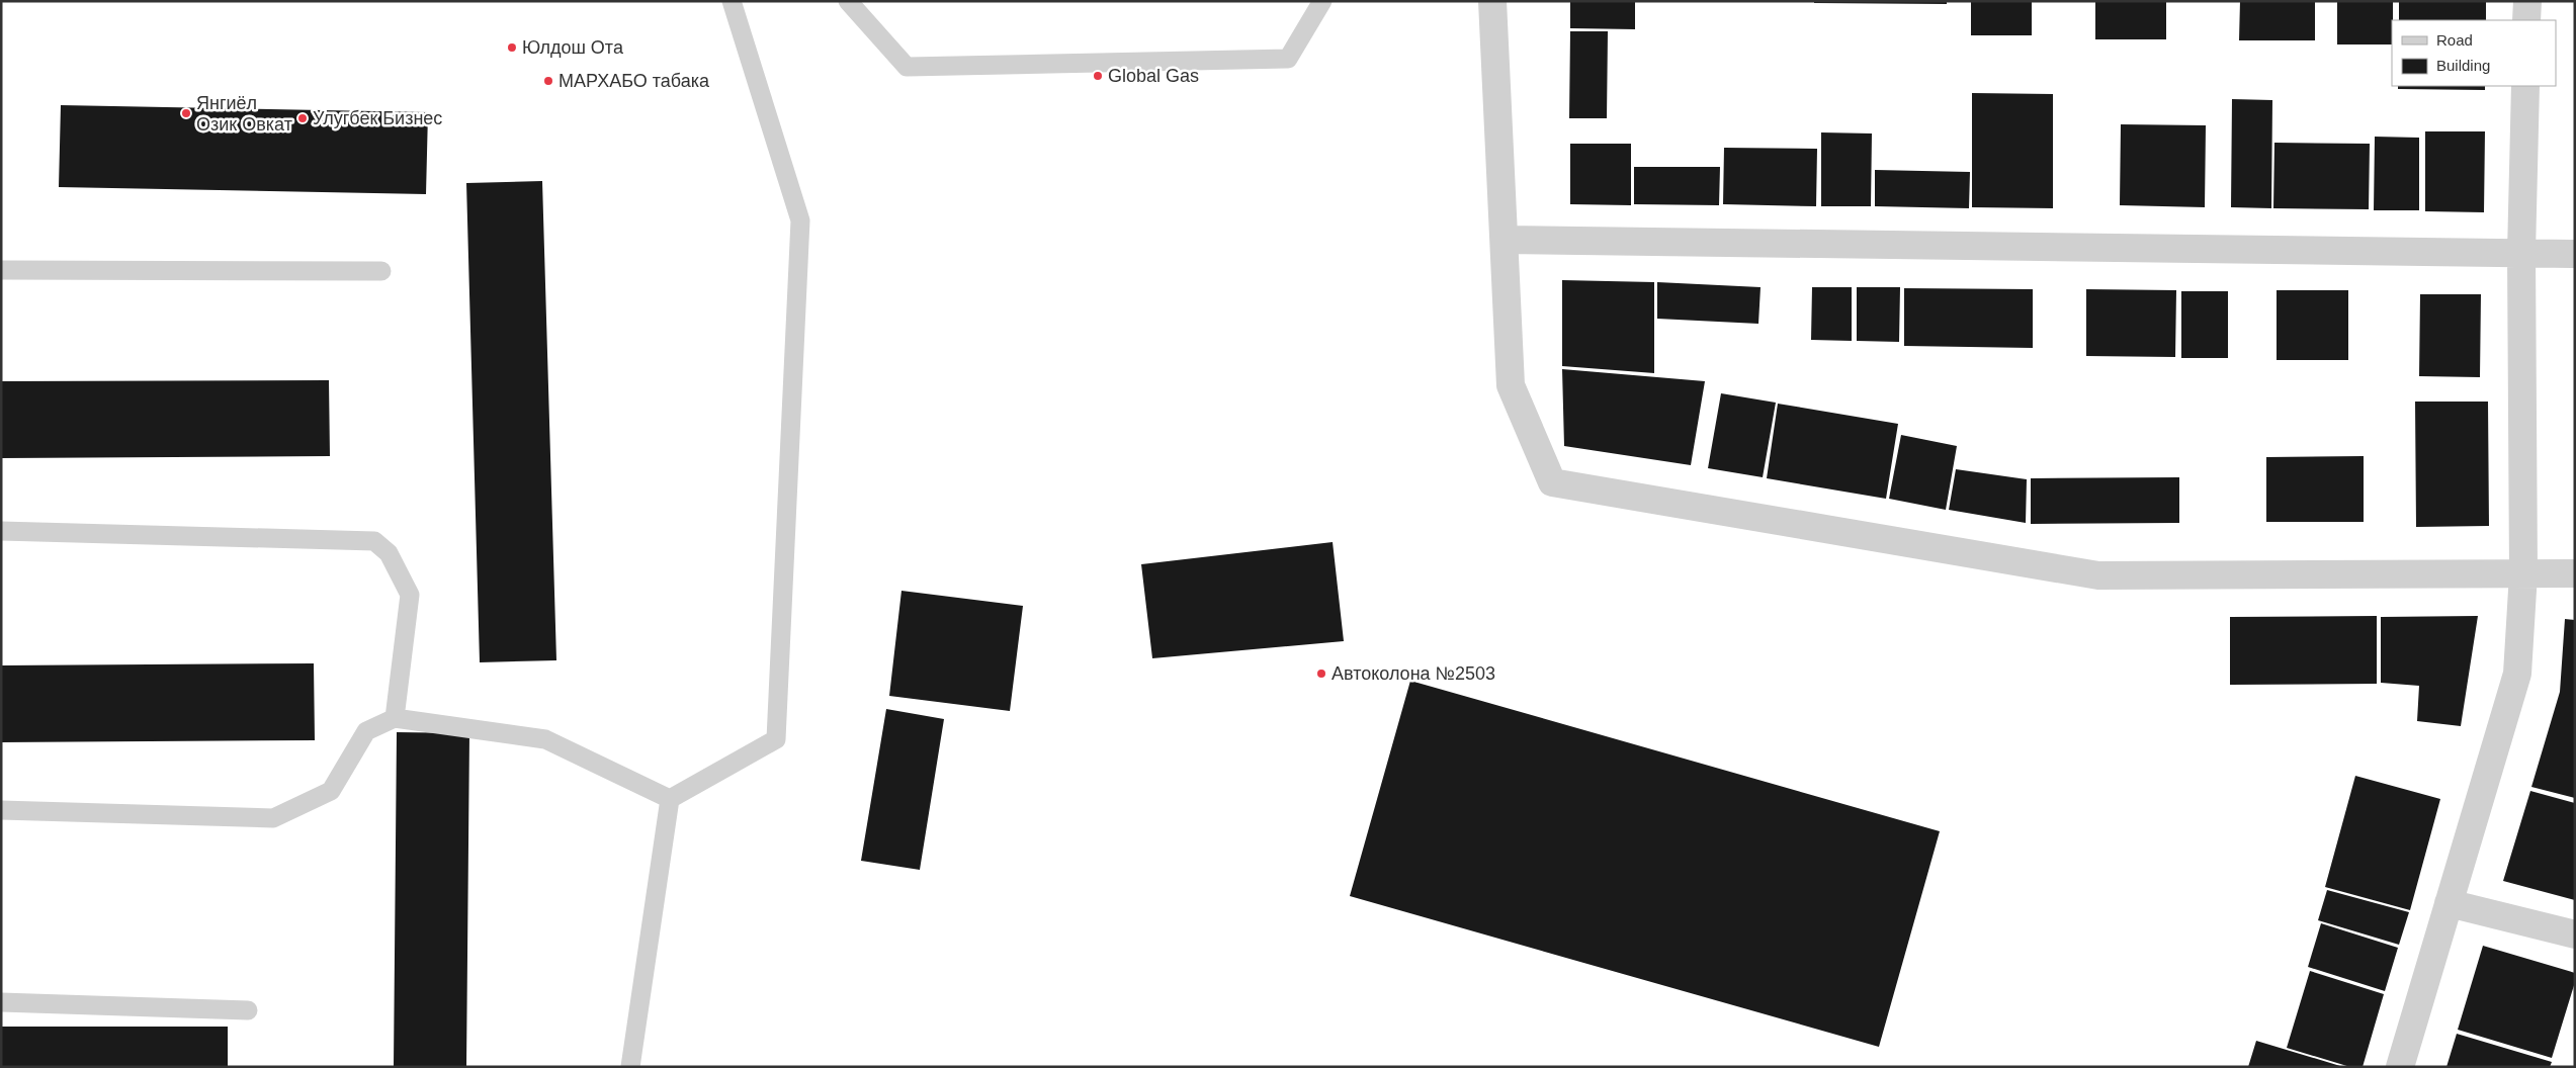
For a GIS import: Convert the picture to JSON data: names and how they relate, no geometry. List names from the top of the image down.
{
  "places": [
    "Юлдош Ота",
    "Global Gas",
    "МАРХАБО табака",
    "Янгиёл Озик Овкат",
    "Улугбек Бизнес",
    "Автоколона №2503"
  ],
  "legend": ["Road", "Building"]
}
